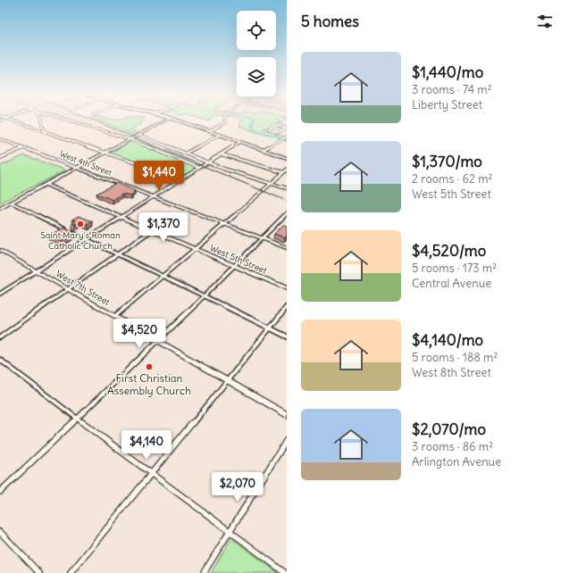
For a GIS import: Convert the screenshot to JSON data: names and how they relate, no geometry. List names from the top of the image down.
{
  "streets": {
    "main road": ["West 4th Street", "West 5th Street", "West 7th Street"]
  },
  "places": ["Saint Mary's Roman Catholic Church", "First Christian Assembly Church"],
  "page": {
    "heading": "5 homes",
    "list": [
      {
        "name": "$1,440/mo",
        "note": "3 rooms · 74 m² · Liberty Street"
      },
      {
        "name": "$1,370/mo",
        "note": "2 rooms · 62 m² · West 5th Street"
      },
      {
        "name": "$4,520/mo",
        "note": "5 rooms · 173 m² · Central Avenue"
      },
      {
        "name": "$4,140/mo",
        "note": "5 rooms · 188 m² · West 8th Street"
      },
      {
        "name": "$2,070/mo",
        "note": "3 rooms · 86 m² · Arlington Avenue"
      }
    ],
    "price": [
      "$1,440",
      "$1,370",
      "$4,520",
      "$4,140",
      "$2,070"
    ]
  }
}
